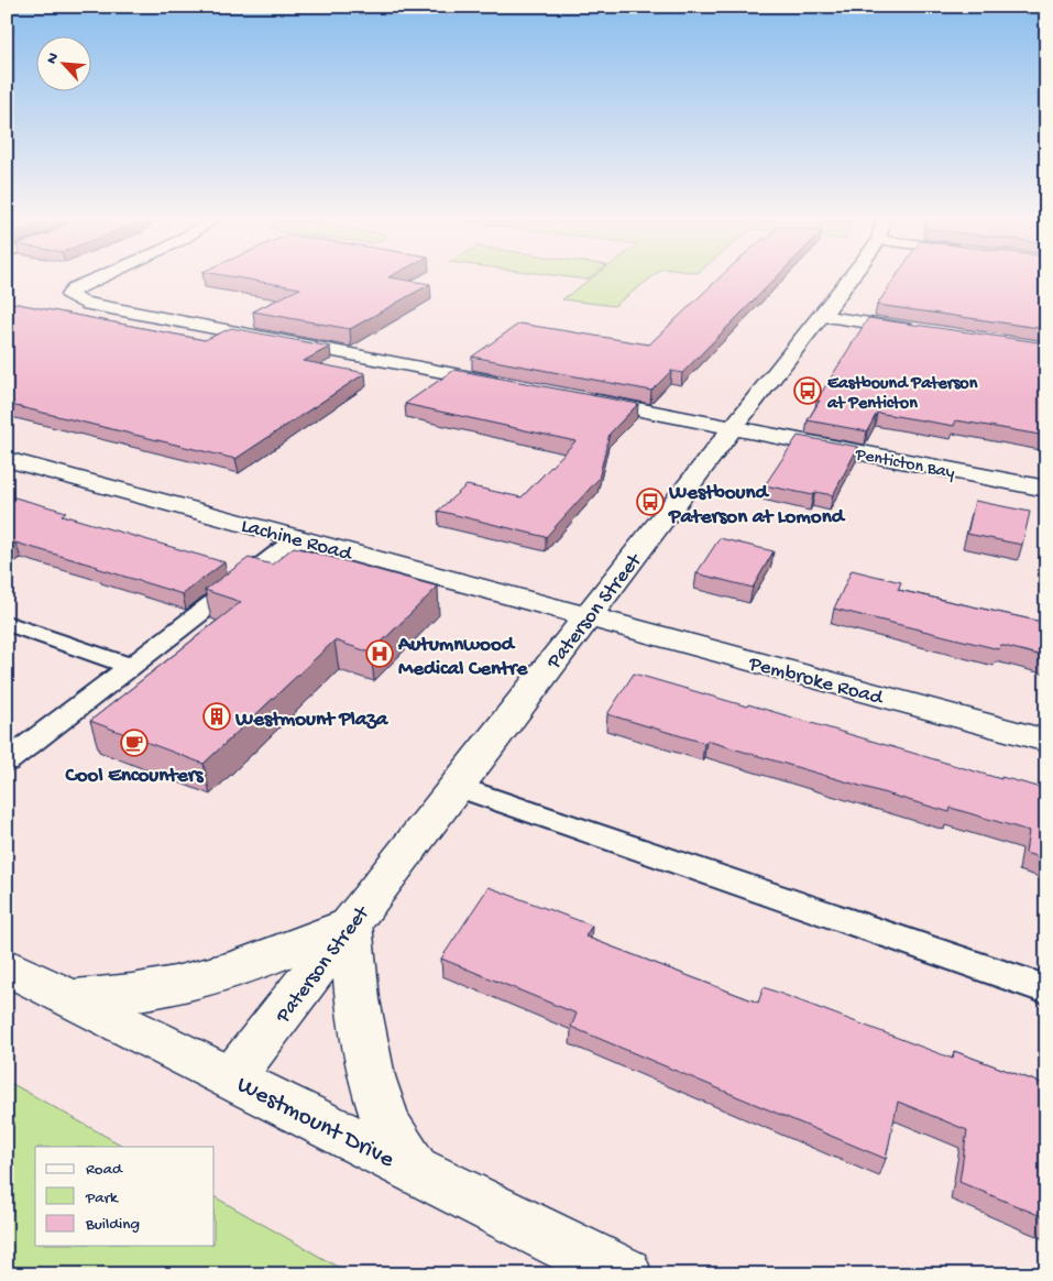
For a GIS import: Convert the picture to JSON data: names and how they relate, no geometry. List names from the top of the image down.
{
  "streets": {
    "street": [
      "Penticton Bay",
      "Lachine Road",
      "Paterson Street",
      "Pembroke Road",
      "Westmount Drive"
    ]
  },
  "crossings": [
    ["Penticton Bay", "Paterson Street"],
    ["Lachine Road", "Paterson Street"],
    ["Lachine Road", "Pembroke Road"],
    ["Paterson Street", "Pembroke Road"],
    ["Paterson Street", "Westmount Drive"]
  ],
  "places": {
    "bus stop": ["Eastbound Paterson at Penticton", "Westbound Paterson at Lomond"],
    "hospital": ["Autumnwood Medical Centre"],
    "building": ["Westmount Plaza"],
    "cafe": ["Cool Encounters"]
  },
  "legend": ["Road", "Park", "Building"],
  "north": "top left"
}
